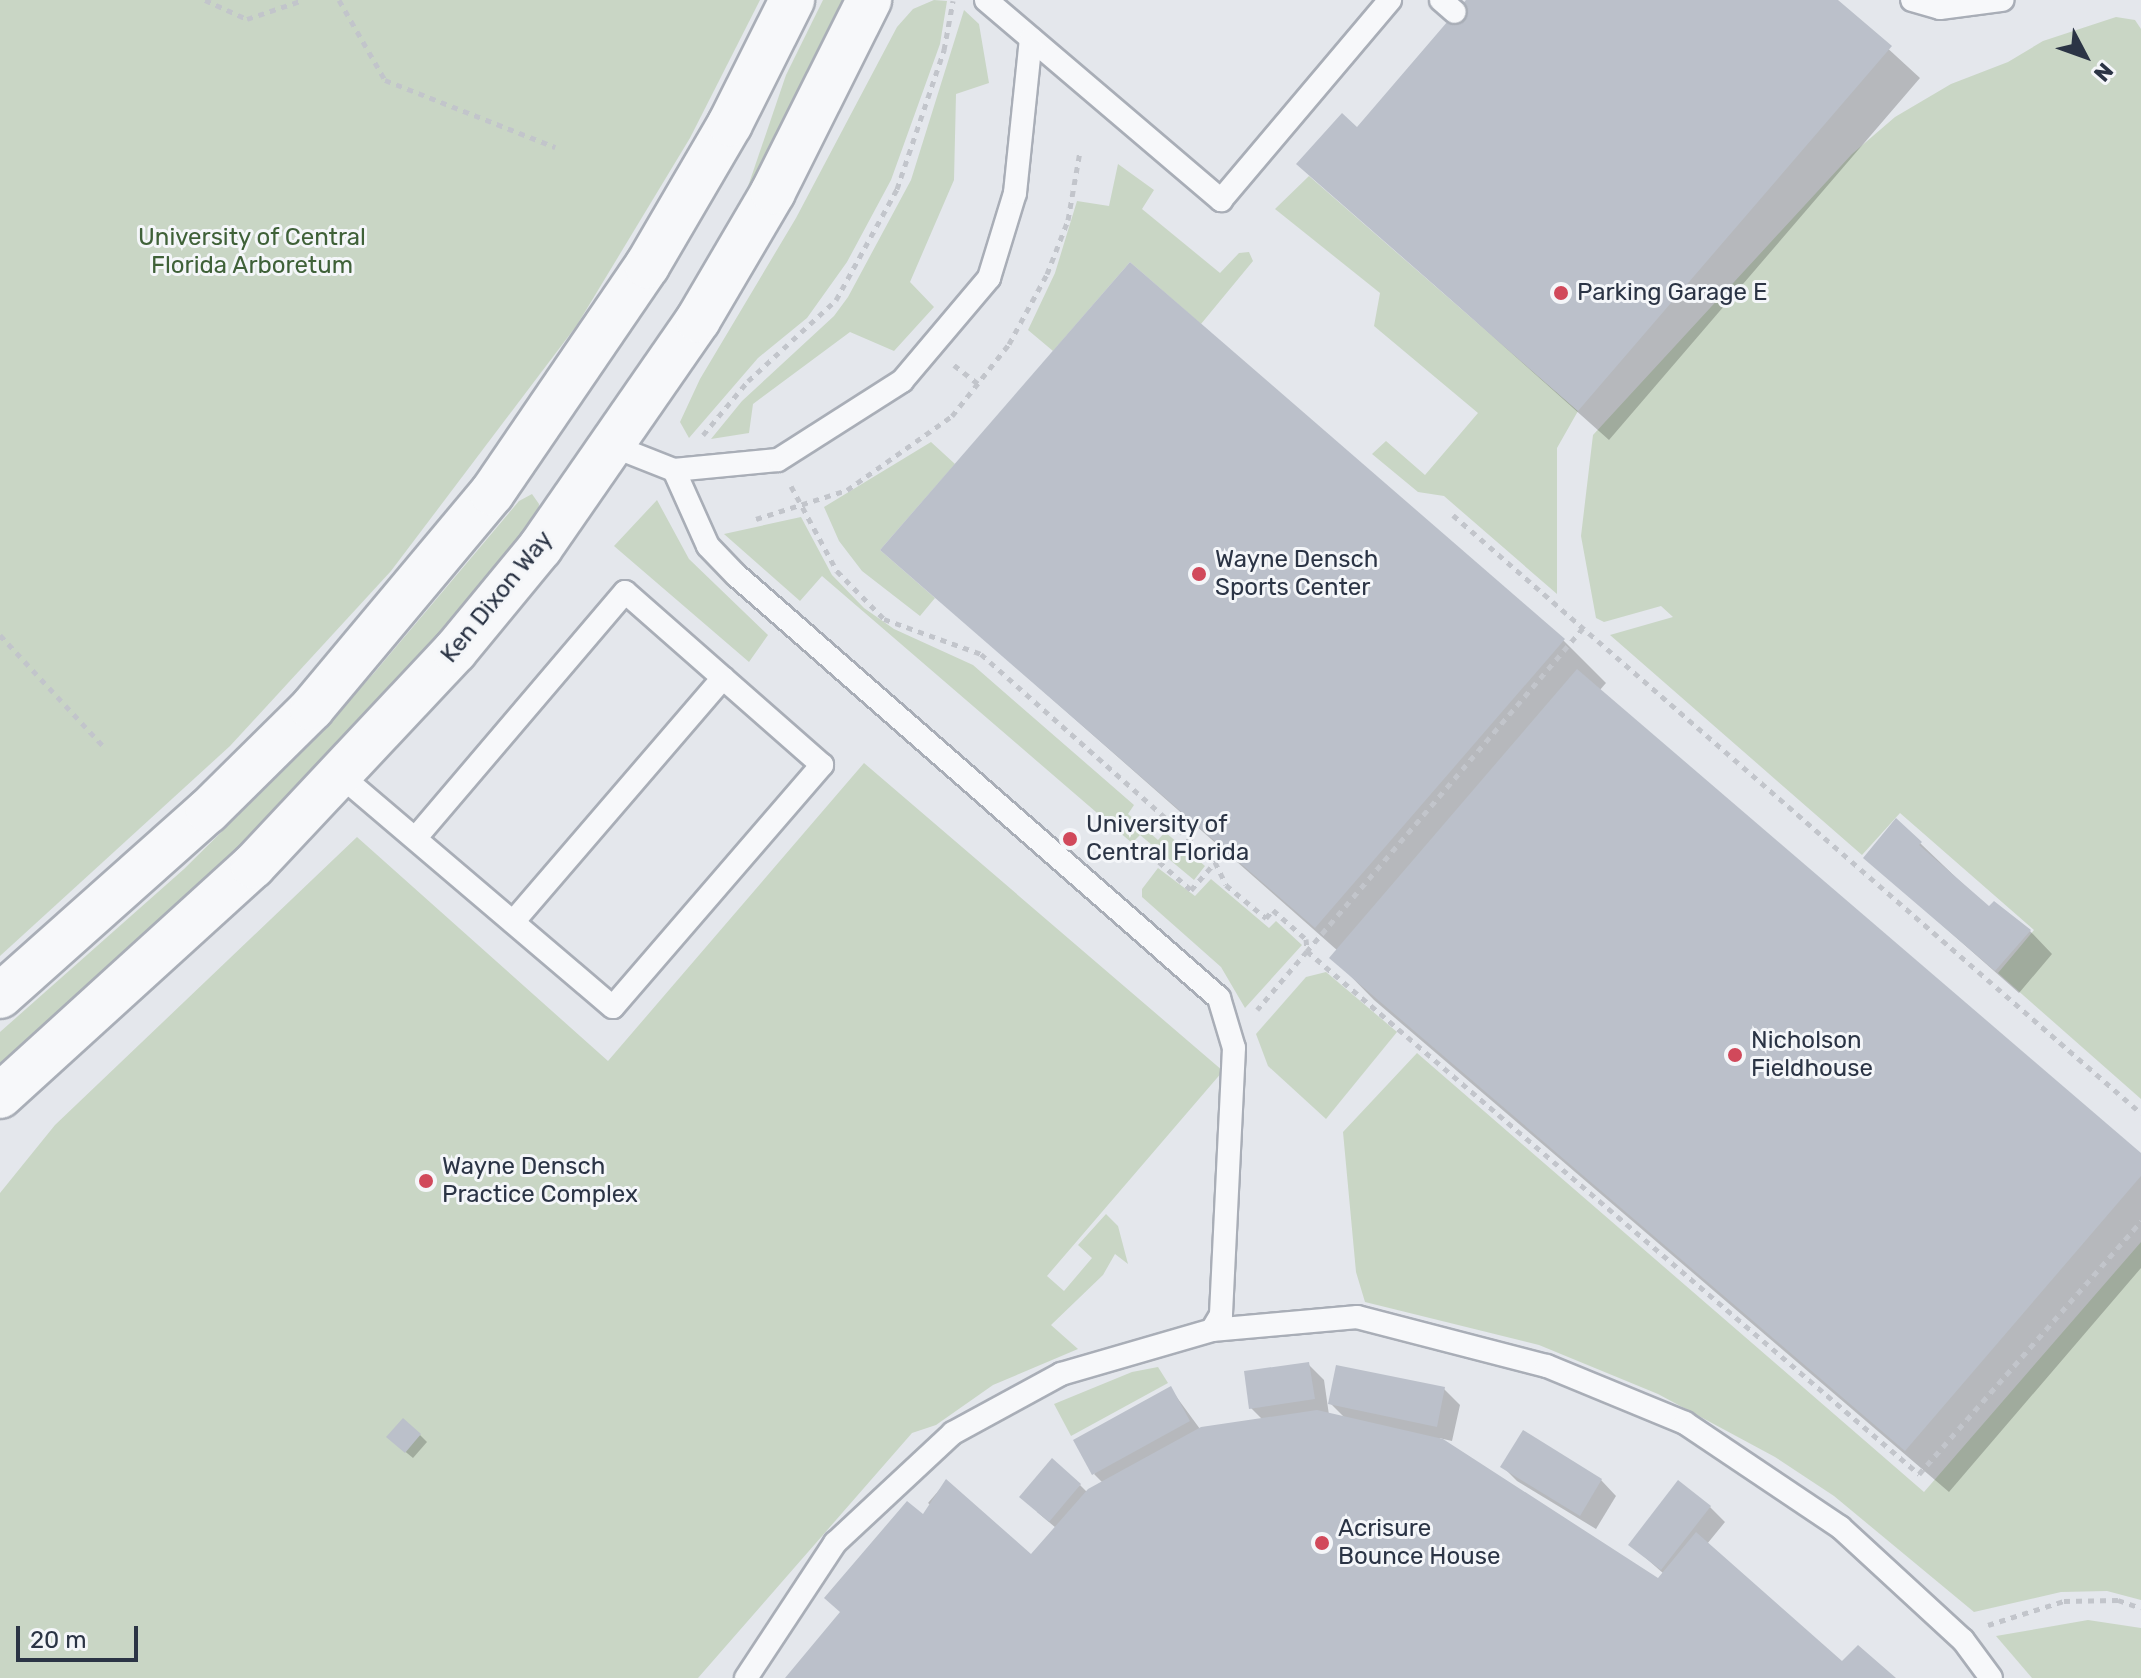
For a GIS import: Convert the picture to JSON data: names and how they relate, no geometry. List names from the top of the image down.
{
  "streets": {
    "street": ["Ken Dixon Way"]
  },
  "parks": ["University of Central Florida Arboretum"],
  "places": [
    "Parking Garage E",
    "Wayne Densch Sports Center",
    "University of Central Florida",
    "Nicholson Fieldhouse",
    "Wayne Densch Practice Complex",
    "Acrisure Bounce House"
  ],
  "scale_bar": "20 m",
  "north": "bottom right"
}
